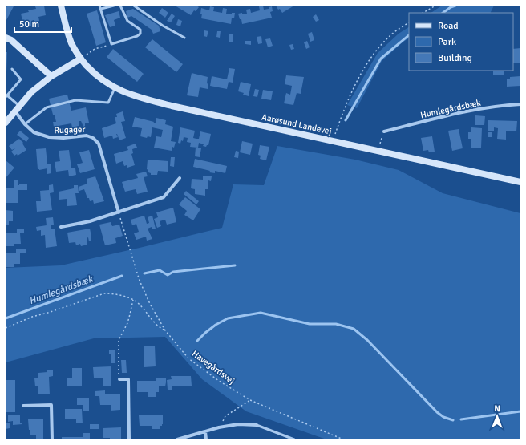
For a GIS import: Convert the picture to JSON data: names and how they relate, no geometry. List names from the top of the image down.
{
  "streets": {
    "street": ["Humlegårdsbæk", "Aarøsund Landevej", "Rugager"],
    "path": ["Havegårdsvej"]
  },
  "crossings": [
    ["Rugager", "Havegårdsvej"]
  ],
  "water": ["Humlegårdsbæk"],
  "legend": ["Road", "Park", "Building"],
  "scale_bar": "50 m",
  "north": "top"
}
